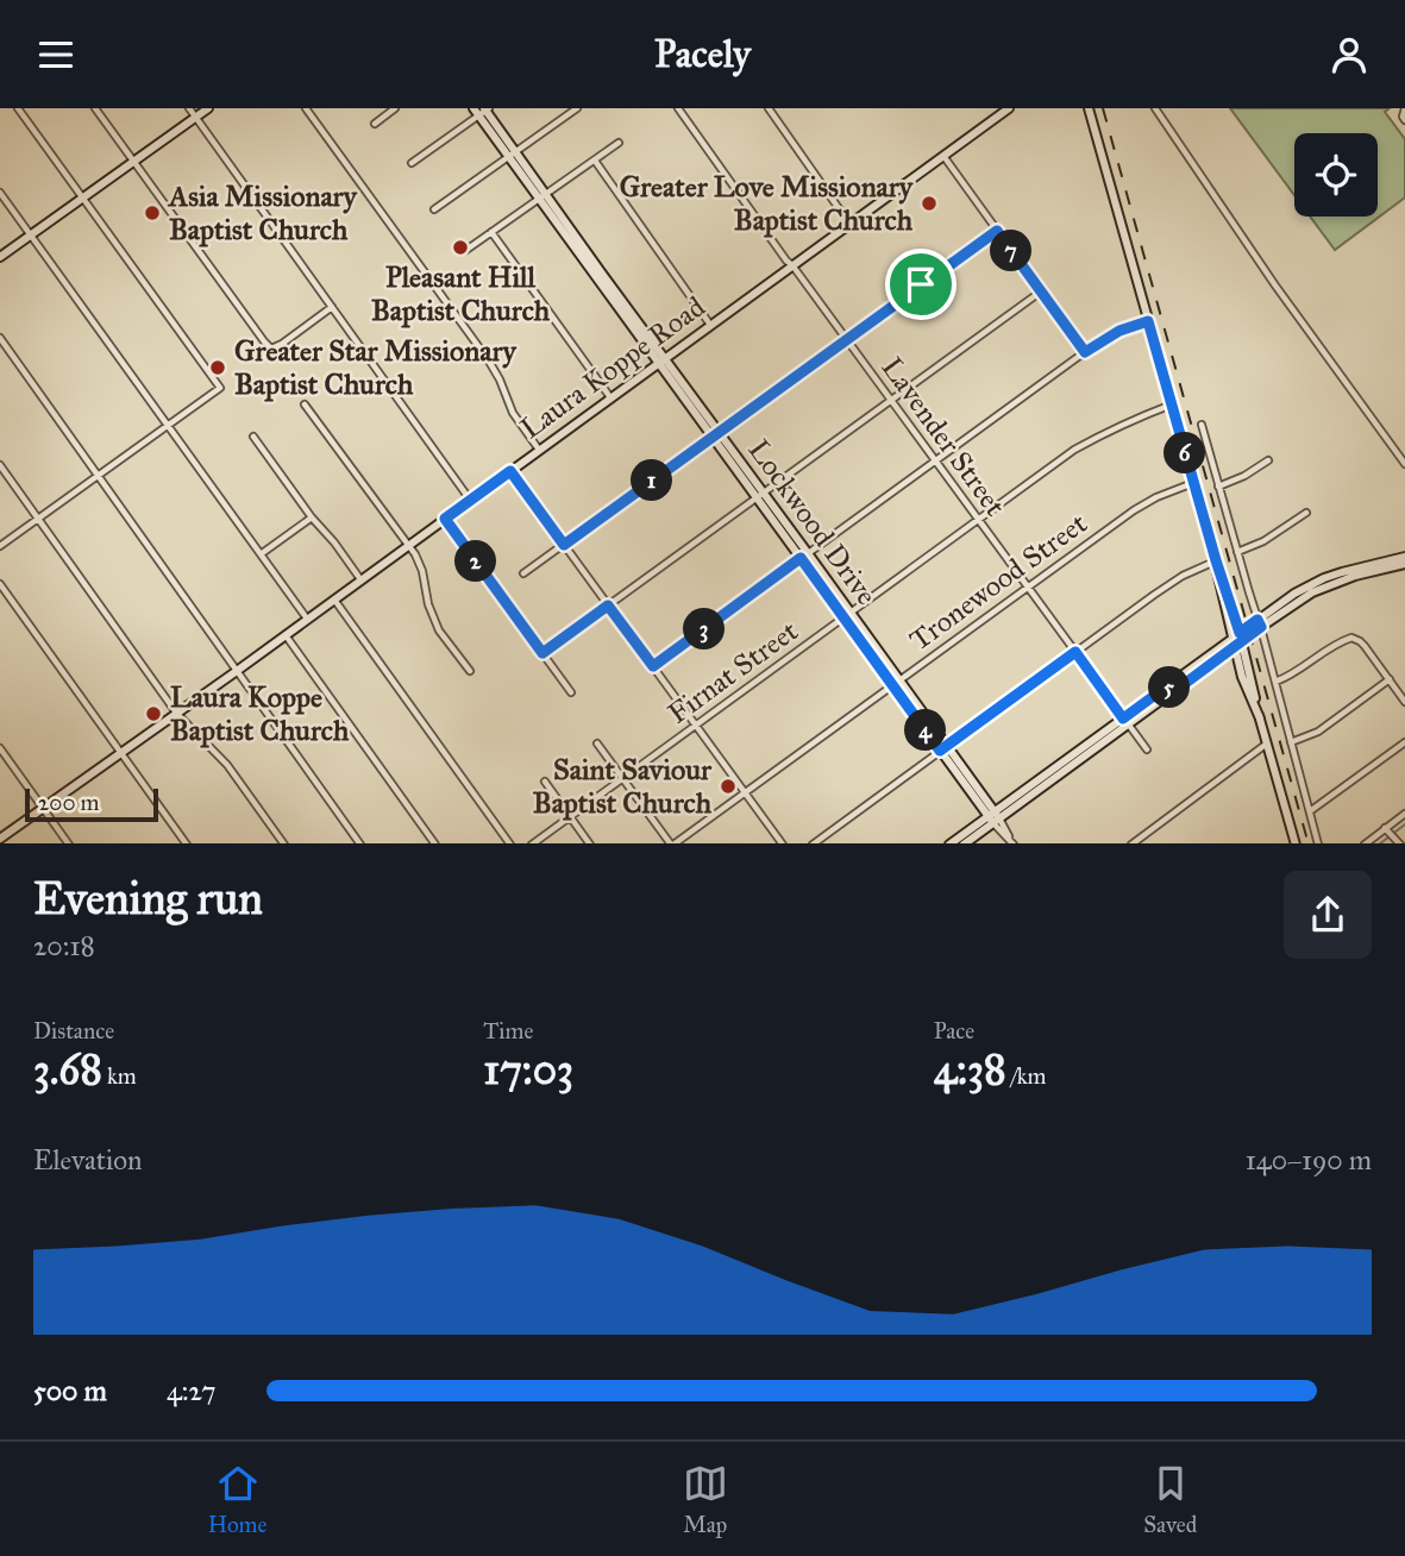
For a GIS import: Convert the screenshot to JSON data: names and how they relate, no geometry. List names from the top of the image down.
{
  "streets": {
    "main road": ["Laura Koppe Road", "Lockwood Drive"],
    "street": ["Lavender Street", "Tronewood Street", "Firnat Street"]
  },
  "crossings": [
    ["Laura Koppe Road", "Lavender Street"],
    ["Laura Koppe Road", "Lockwood Drive"],
    ["Lavender Street", "Tronewood Street"],
    ["Lavender Street", "Firnat Street"],
    ["Lockwood Drive", "Tronewood Street"],
    ["Lockwood Drive", "Firnat Street"]
  ],
  "places": [
    "Greater Love Missionary Baptist Church",
    "Asia Missionary Baptist Church",
    "Pleasant Hill Baptist Church",
    "Greater Star Missionary Baptist Church",
    "Laura Koppe Baptist Church",
    "Saint Saviour Baptist Church"
  ],
  "scale_bar": "200 m",
  "page": {
    "header": "Pacely",
    "pins": [
      "7",
      "6",
      "1",
      "2",
      "3",
      "5",
      "4"
    ],
    "scale": "200 m",
    "heading": ["Evening run", "20:18"],
    "stats": [
      ["Distance", "3.68 km"],
      ["Time", "17:03"],
      ["Pace", "4:38 /km"]
    ],
    "chart": ["Elevation", "140–190 m"],
    "list": [
      {
        "name": "500 m",
        "note": "4:27"
      }
    ],
    "tabs": ["Home", "Map", "Saved"]
  }
}
